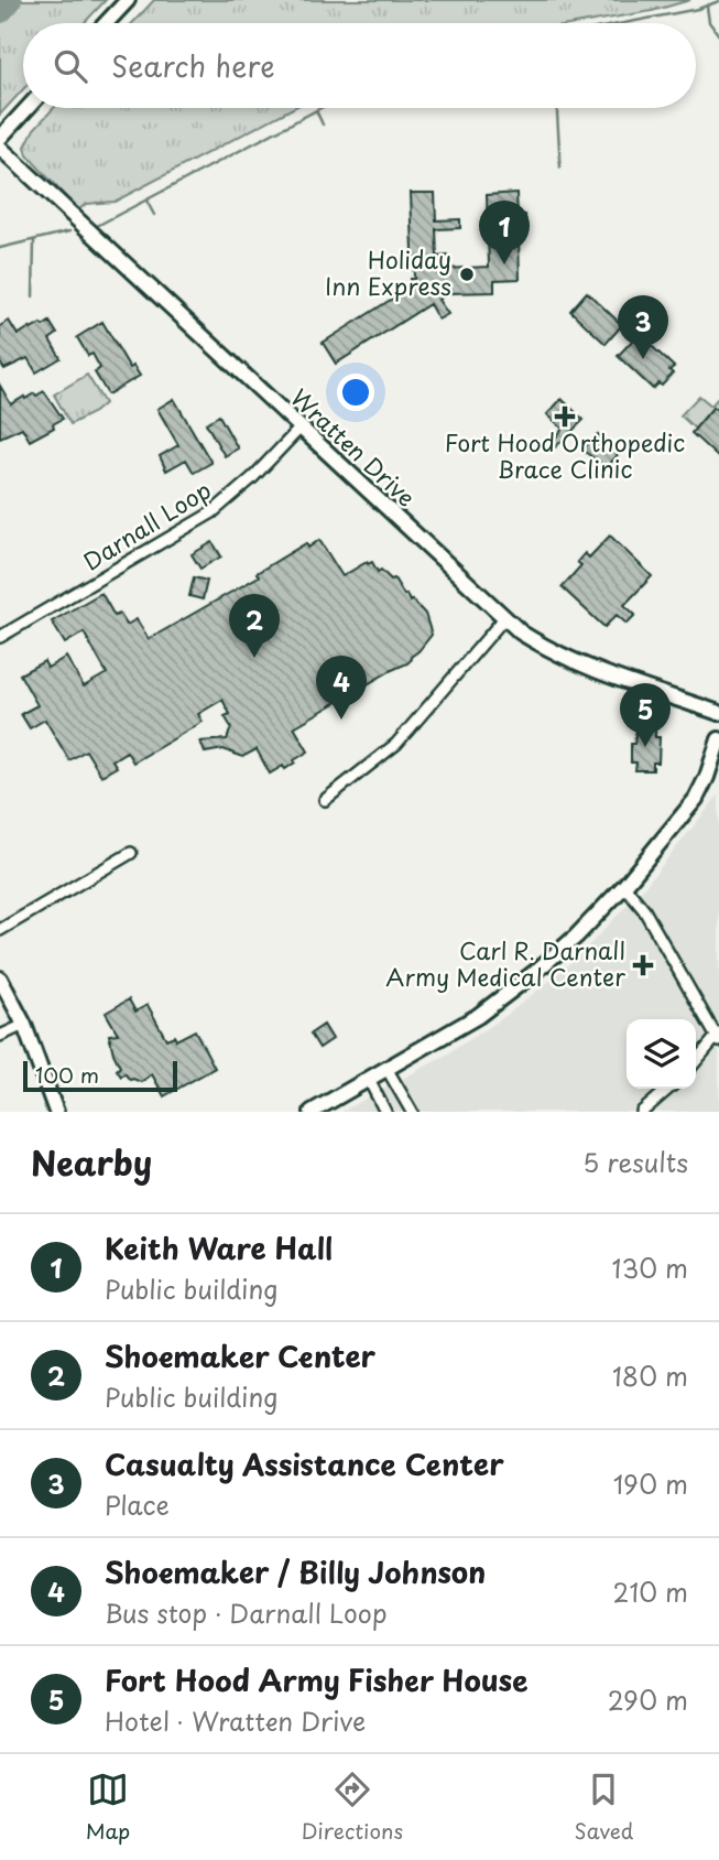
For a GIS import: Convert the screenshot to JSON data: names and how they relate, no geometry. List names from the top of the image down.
{
  "streets": {
    "street": ["Wratten Drive", "Darnall Loop"]
  },
  "crossings": [
    ["Wratten Drive", "Darnall Loop"]
  ],
  "places": {
    "other": ["Holiday Inn Express"],
    "health": ["Fort Hood Orthopedic Brace Clinic", "Carl R. Darnall Army Medical Center"]
  },
  "scale_bar": "100 m",
  "page": {
    "search": "Search here",
    "pins": [
      "1",
      "3",
      "2",
      "4",
      "5"
    ],
    "scale": "100 m",
    "heading": ["Nearby", "5 results"],
    "list": [
      {
        "mark": "1",
        "name": "Keith Ware Hall",
        "note": "Public building",
        "value": "130 m"
      },
      {
        "mark": "2",
        "name": "Shoemaker Center",
        "note": "Public building",
        "value": "180 m"
      },
      {
        "mark": "3",
        "name": "Casualty Assistance Center",
        "note": "Place",
        "value": "190 m"
      },
      {
        "mark": "4",
        "name": "Shoemaker / Billy Johnson",
        "note": "Bus stop · Darnall Loop",
        "value": "210 m"
      },
      {
        "mark": "5",
        "name": "Fort Hood Army Fisher House",
        "note": "Hotel · Wratten Drive",
        "value": "290 m"
      }
    ],
    "nav": ["Map", "Directions", "Saved"]
  }
}
